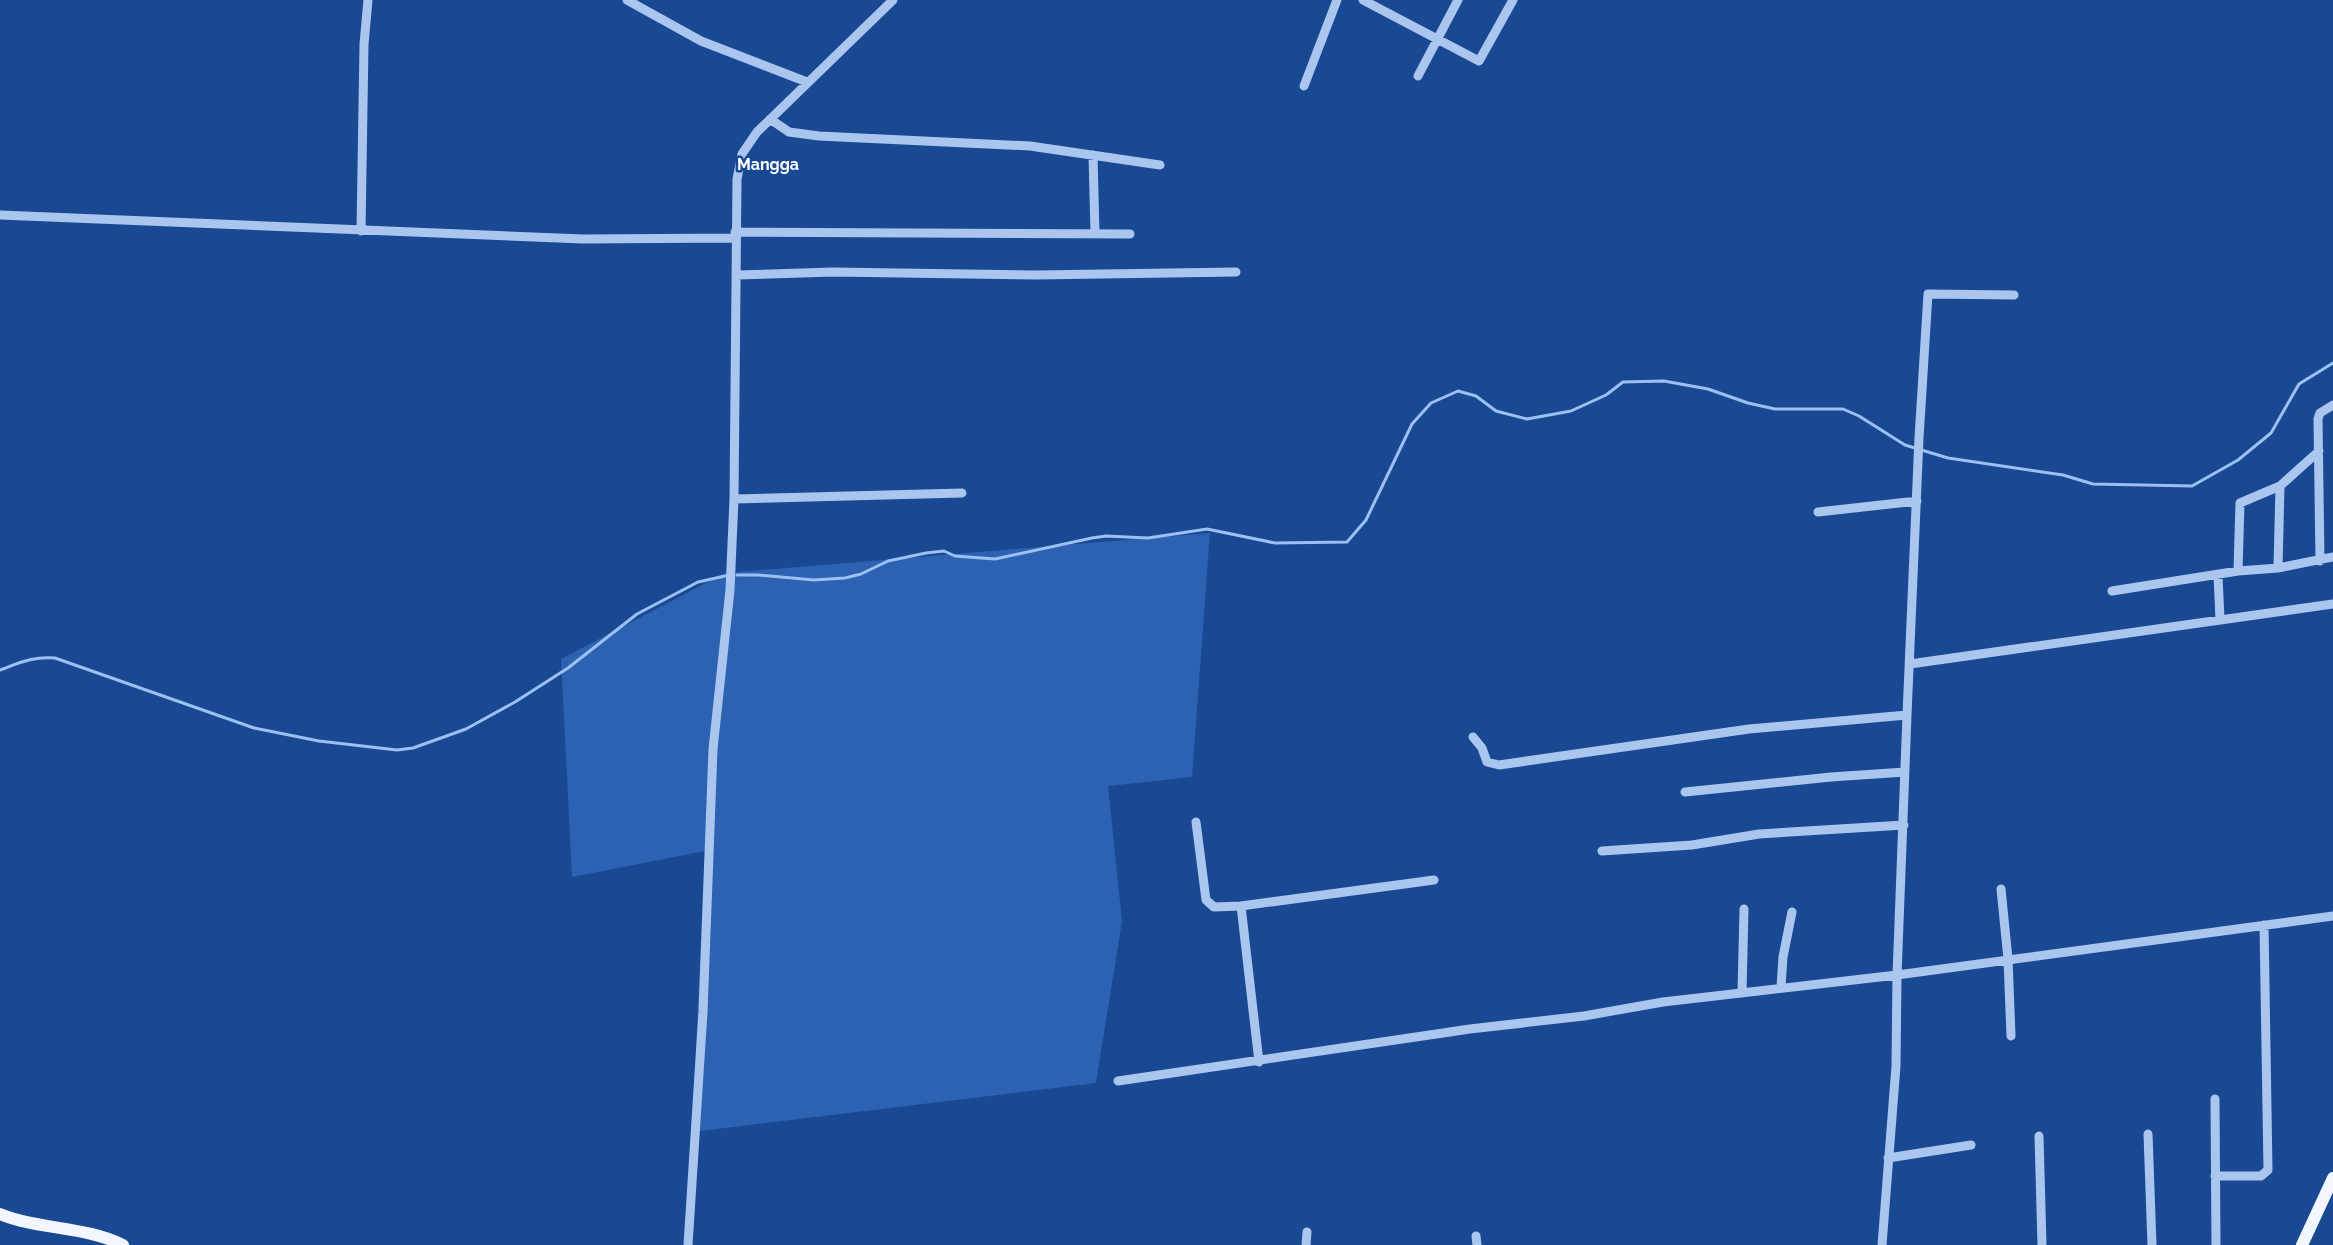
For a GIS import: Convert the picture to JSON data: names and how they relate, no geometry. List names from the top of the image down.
{
  "districts": ["Mangga"]
}
